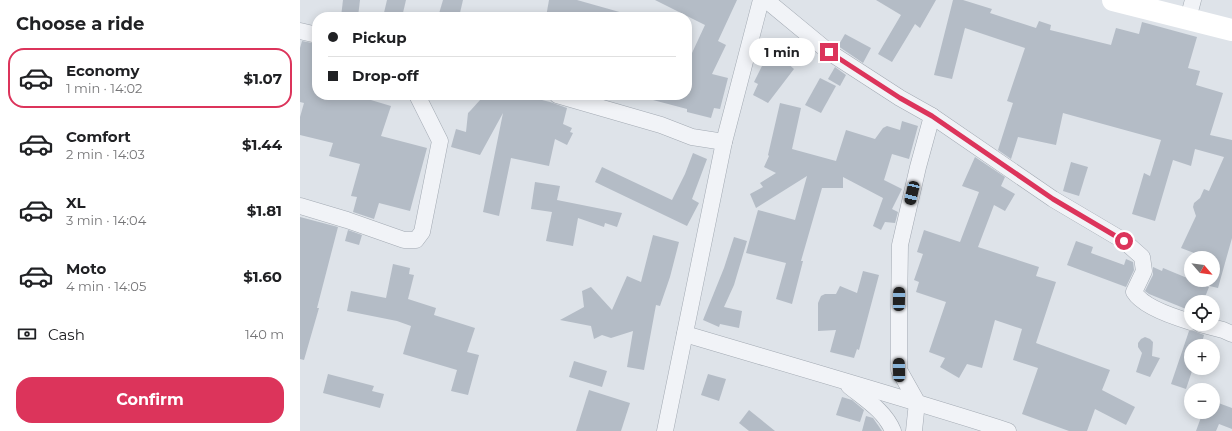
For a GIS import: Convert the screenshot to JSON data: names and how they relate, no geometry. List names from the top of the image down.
{
  "north": "bottom right",
  "page": {
    "heading": "Choose a ride",
    "banner": ["Pickup", "Drop-off"],
    "bubble": "1 min",
    "list": [
      {
        "name": "Economy",
        "note": "1 min · 14:02",
        "value": "$1.07"
      },
      {
        "name": "Comfort",
        "note": "2 min · 14:03",
        "value": "$1.44"
      },
      {
        "name": "XL",
        "note": "3 min · 14:04",
        "value": "$1.81"
      },
      {
        "name": "Moto",
        "note": "4 min · 14:05",
        "value": "$1.60"
      }
    ],
    "map_buttons": ["+", "−"],
    "pay": ["Cash", "140 m"],
    "buttons": "Confirm"
  }
}
